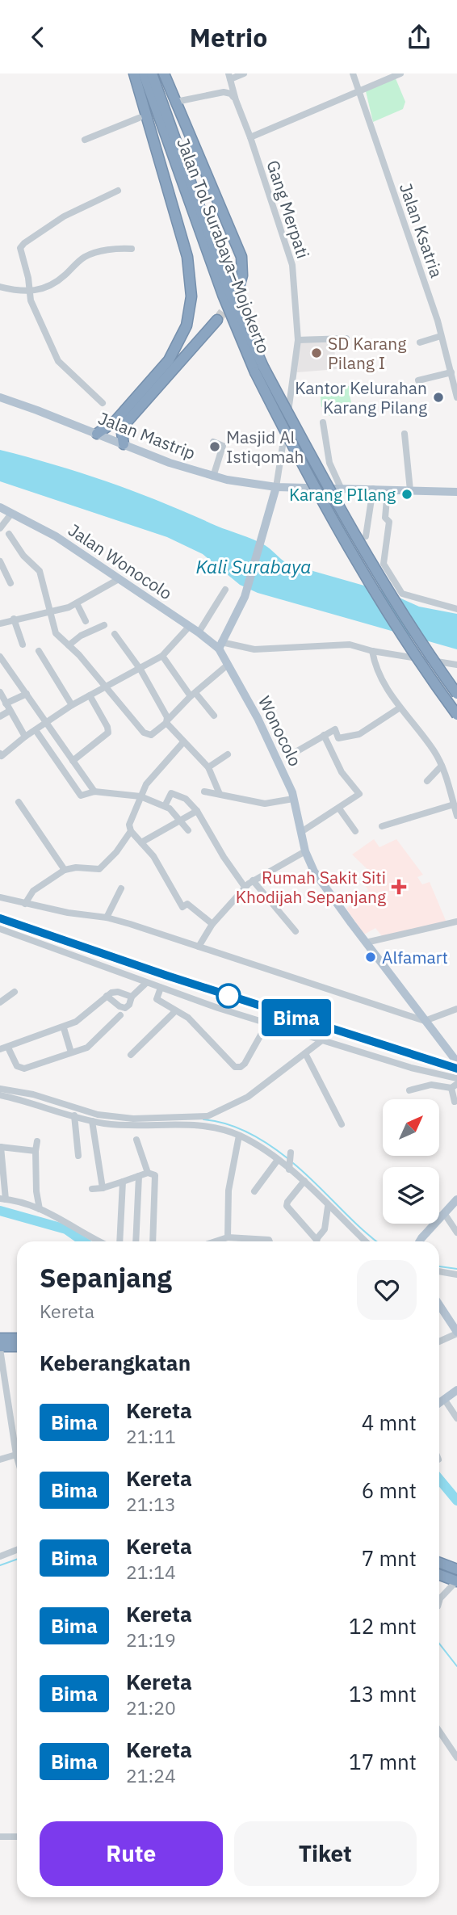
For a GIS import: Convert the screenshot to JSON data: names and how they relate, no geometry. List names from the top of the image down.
{
  "streets": {
    "highway": ["Jalan Tol Surabaya–Mojokerto"],
    "main road": ["Jalan Mastrip", "Jalan Wonocolo", "Wonocolo"],
    "street": ["Gang Merpati", "Jalan Ksatria"]
  },
  "crossings": [
    ["Gang Merpati", "Jalan Mastrip"],
    ["Jalan Wonocolo", "Wonocolo"]
  ],
  "water": ["Kali Surabaya"],
  "places": {
    "other": [
      "SD Karang Pilang I",
      "Kantor Kelurahan Karang Pilang",
      "Masjid Al Istiqomah",
      "Karang PIlang",
      "Alfamart"
    ],
    "health": ["Rumah Sakit Siti Khodijah Sepanjang"]
  },
  "north": "top right",
  "page": {
    "header": "Metrio",
    "on_map": "Bima",
    "heading": [
      ["Sepanjang", "Kereta"],
      "Keberangkatan"
    ],
    "list": [
      {
        "mark": "Bima",
        "name": "Kereta",
        "note": "21:11",
        "value": "4 mnt"
      },
      {
        "mark": "Bima",
        "name": "Kereta",
        "note": "21:13",
        "value": "6 mnt"
      },
      {
        "mark": "Bima",
        "name": "Kereta",
        "note": "21:14",
        "value": "7 mnt"
      },
      {
        "mark": "Bima",
        "name": "Kereta",
        "note": "21:19",
        "value": "12 mnt"
      },
      {
        "mark": "Bima",
        "name": "Kereta",
        "note": "21:20",
        "value": "13 mnt"
      },
      {
        "mark": "Bima",
        "name": "Kereta",
        "note": "21:24",
        "value": "17 mnt"
      }
    ],
    "buttons": ["Rute", "Tiket"]
  }
}
